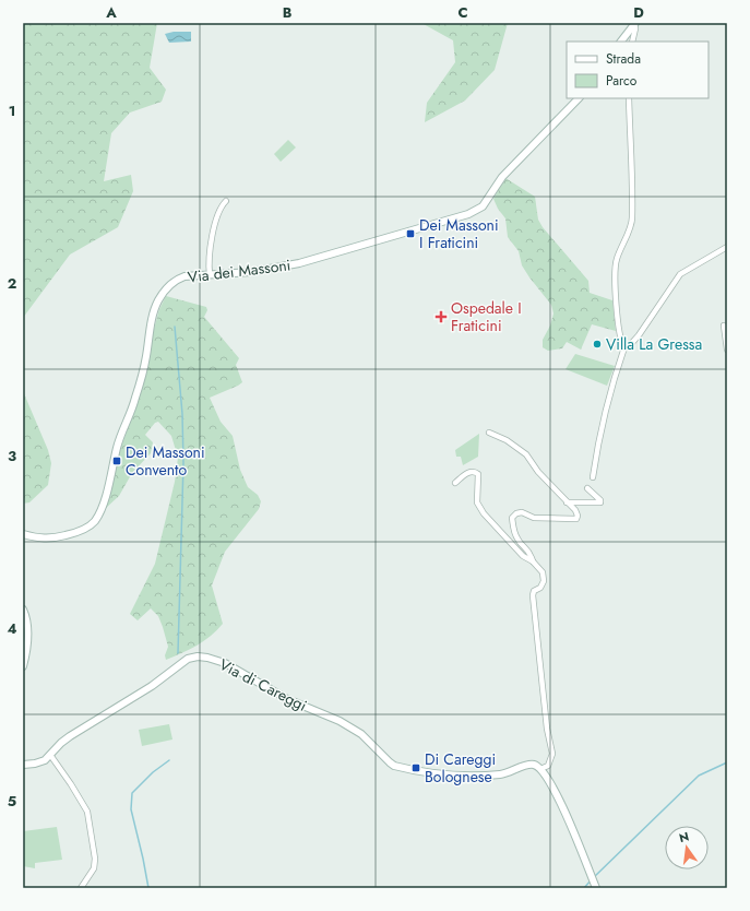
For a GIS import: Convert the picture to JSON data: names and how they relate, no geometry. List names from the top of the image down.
{
  "streets": {
    "street": ["Via dei Massoni", "Via di Careggi"]
  },
  "places": {
    "transit": ["Dei Massoni I Fraticini", "Dei Massoni Convento", "Di Careggi Bolognese"],
    "health": ["Ospedale I Fraticini"],
    "other": ["Villa La Gressa"]
  },
  "legend": ["Strada", "Parco"],
  "north": "top",
  "grid": {
    "columns": [
      "A",
      "B",
      "C",
      "D"
    ],
    "rows": [
      "1",
      "2",
      "3",
      "4",
      "5"
    ]
  }
}
